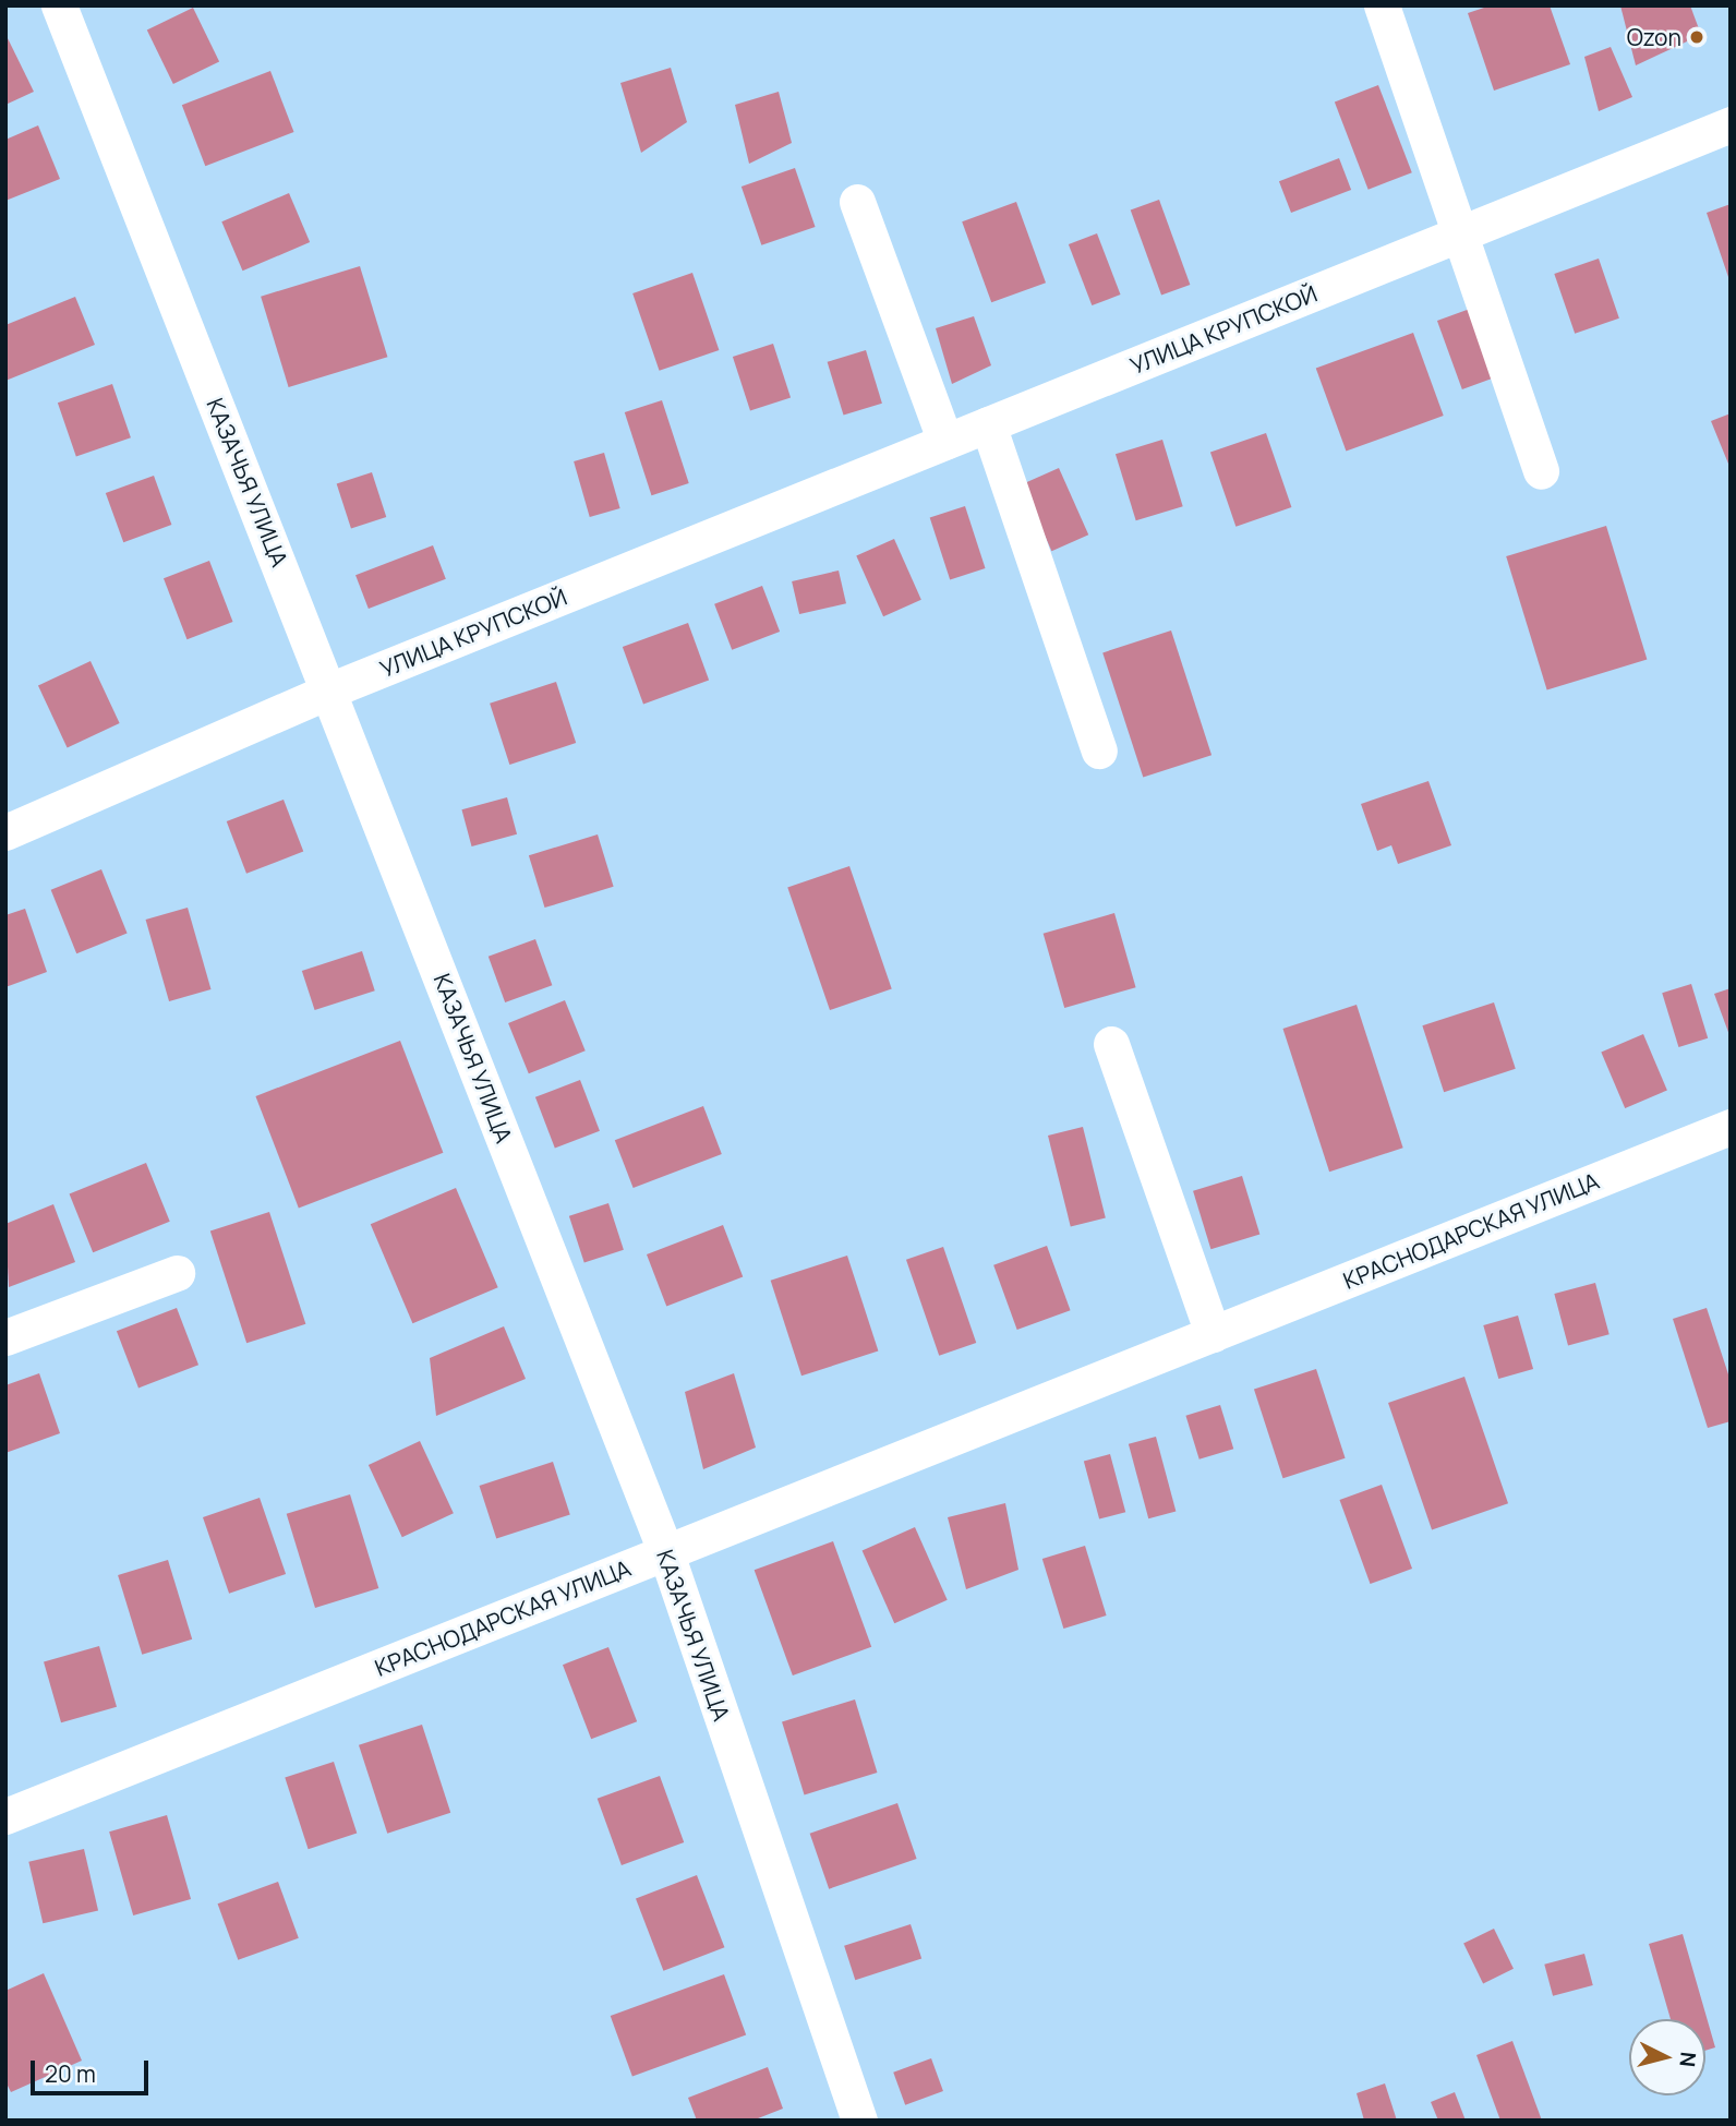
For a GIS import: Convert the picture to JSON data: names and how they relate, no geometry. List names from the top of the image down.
{
  "streets": {
    "street": ["УЛИЦА КРУПСКОЙ", "КАЗАЧЬЯ УЛИЦА", "КРАСНОДАРСКАЯ УЛИЦА"]
  },
  "crossings": [
    ["УЛИЦА КРУПСКОЙ", "КАЗАЧЬЯ УЛИЦА"],
    ["КАЗАЧЬЯ УЛИЦА", "КРАСНОДАРСКАЯ УЛИЦА"]
  ],
  "places": ["Ozon"],
  "scale_bar": "20 m",
  "north": "right"
}
